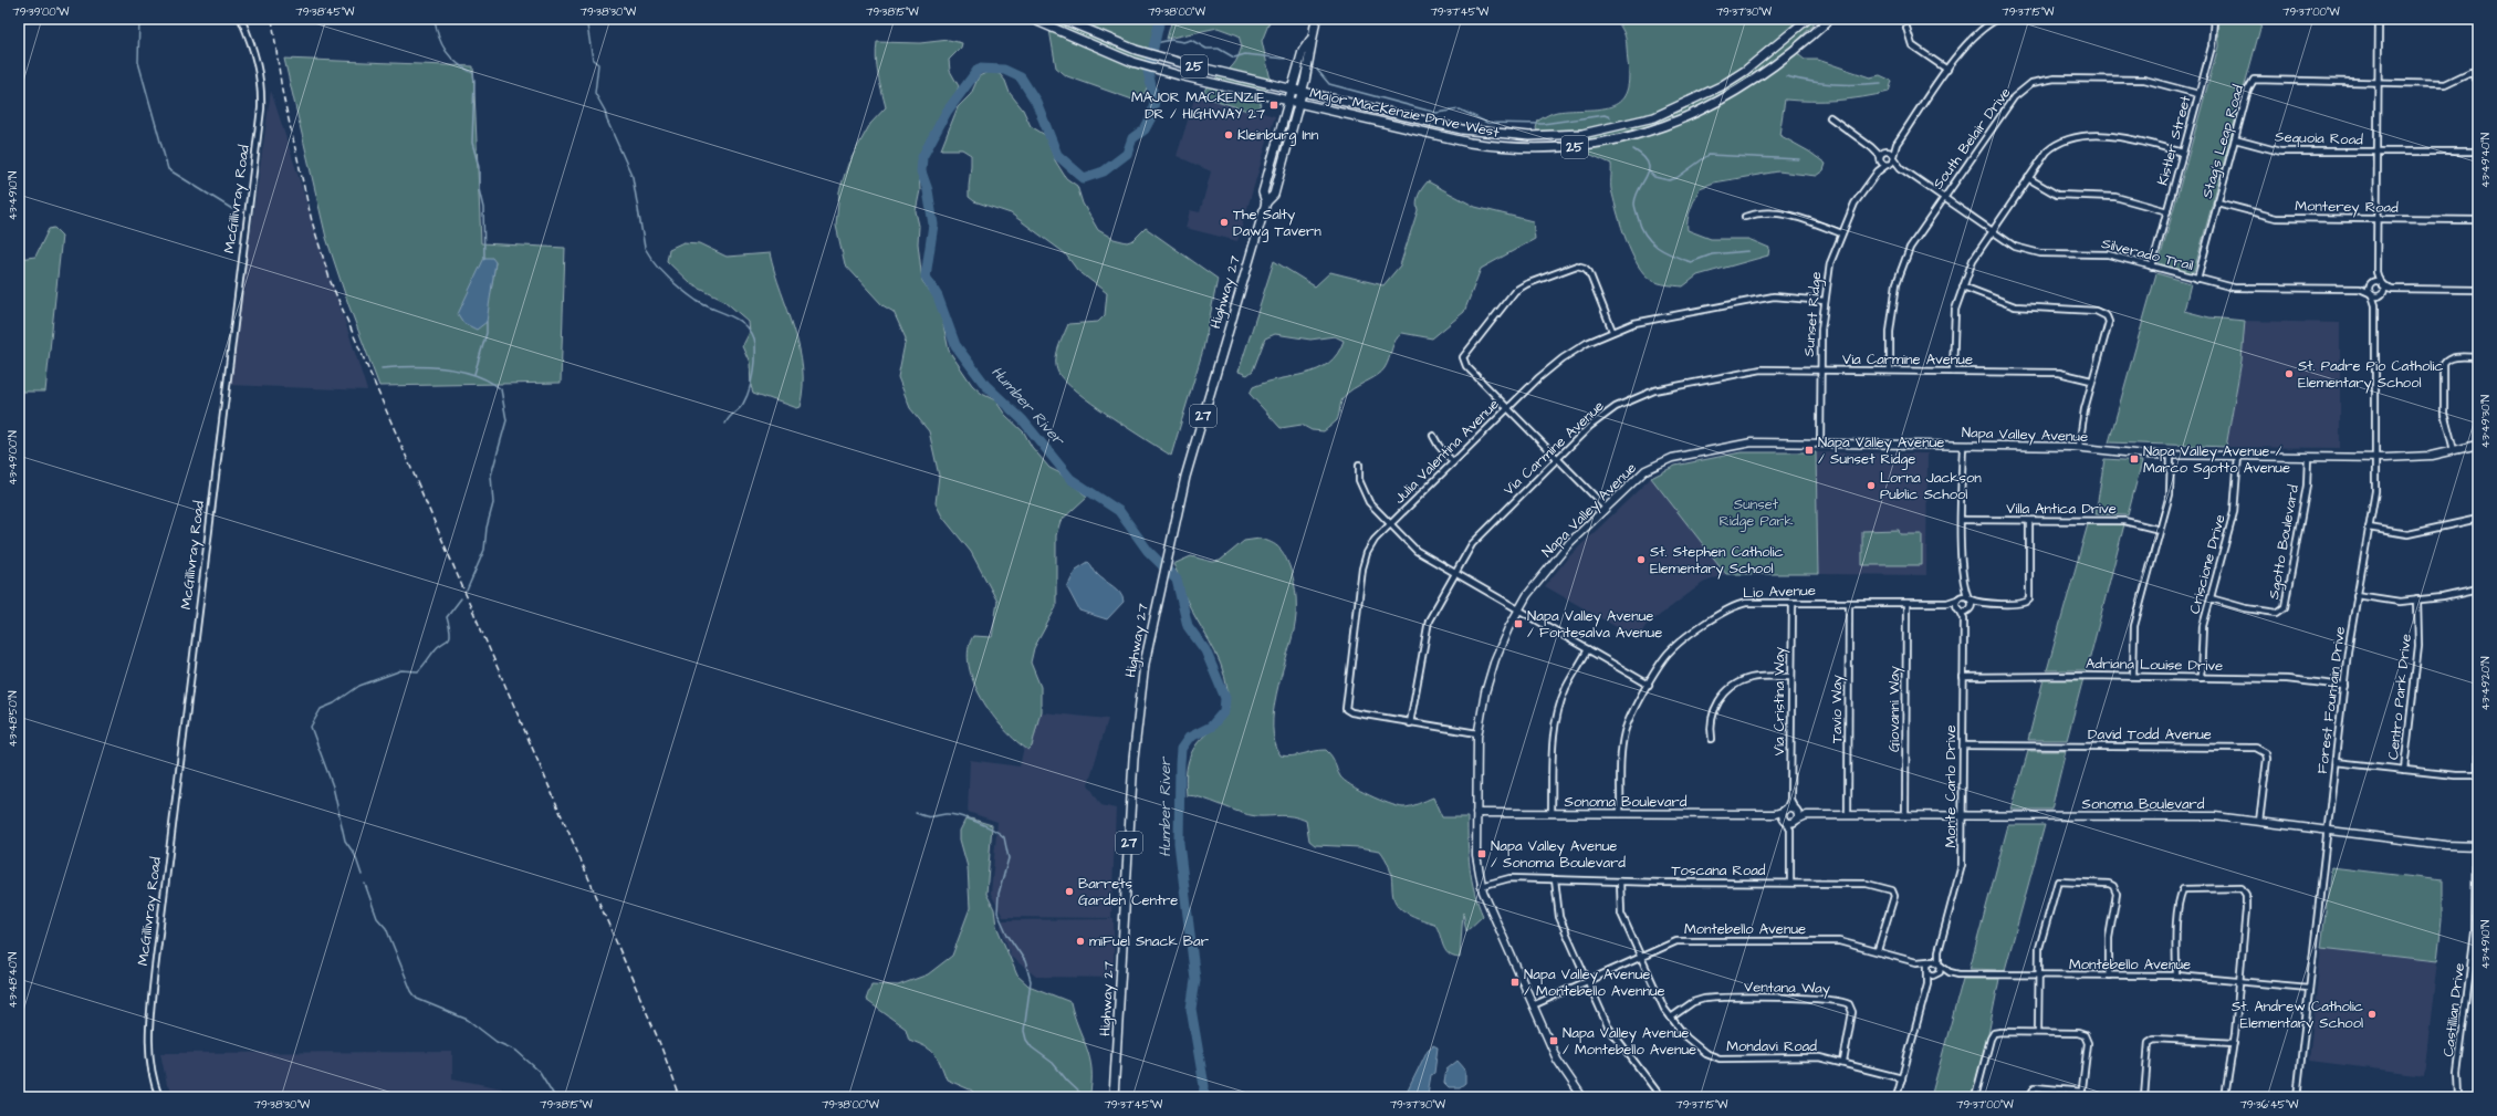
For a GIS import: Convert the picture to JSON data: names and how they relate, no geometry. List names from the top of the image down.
{
  "streets": {
    "main road": [
      "25",
      "Major MacKenzie Drive West",
      "Highway 27",
      "27"
    ],
    "street": [
      "South Belair Drive",
      "Sequoia Road",
      "Kistler Street",
      "Stag's Leap Road",
      "McGillivray Road",
      "Monterey Road",
      "Silverado Trail",
      "Sunset Ridge",
      "Via Carmine Avenue",
      "Napa Valley Avenue",
      "Julia Valentina Avenue",
      "Villa Antica Drive",
      "Sgotto Boulevard",
      "Criscione Drive",
      "Lio Avenue",
      "Adriana Louise Drive",
      "Centro Park Drive",
      "Forest Fountain Drive",
      "Via Cristina Way",
      "Tavio Way",
      "Giovanni Way",
      "David Todd Avenue",
      "Monte Carlo Drive",
      "Sonoma Boulevard",
      "Toscana Road",
      "Montebello Avenue",
      "Ventana Way",
      "Castillian Drive",
      "Mondavi Road"
    ]
  },
  "crossings": [
    ["Major MacKenzie Drive West", "Highway 27"],
    ["South Belair Drive", "Kistler Street"],
    ["South Belair Drive", "Silverado Trail"],
    ["South Belair Drive", "Via Carmine Avenue"],
    ["Sequoia Road", "Stag's Leap Road"],
    ["Kistler Street", "Silverado Trail"],
    ["Stag's Leap Road", "Monterey Road"],
    ["Stag's Leap Road", "Silverado Trail"],
    ["Silverado Trail", "Sunset Ridge"],
    ["Silverado Trail", "Forest Fountain Drive"],
    ["Sunset Ridge", "Via Carmine Avenue"],
    ["Sunset Ridge", "Napa Valley Avenue"],
    ["Sunset Ridge", "Julia Valentina Avenue"],
    ["Via Carmine Avenue", "Julia Valentina Avenue"],
    ["Napa Valley Avenue", "Julia Valentina Avenue"],
    ["Napa Valley Avenue", "Sgotto Boulevard"],
    ["Napa Valley Avenue", "Criscione Drive"],
    ["Napa Valley Avenue", "Forest Fountain Drive"],
    ["Napa Valley Avenue", "Sonoma Boulevard"],
    ["Napa Valley Avenue", "Toscana Road"],
    ["Napa Valley Avenue", "Montebello Avenue"],
    ["Sgotto Boulevard", "Criscione Drive"],
    ["Criscione Drive", "Adriana Louise Drive"],
    ["Lio Avenue", "Via Cristina Way"],
    ["Lio Avenue", "Tavio Way"],
    ["Lio Avenue", "Giovanni Way"],
    ["Lio Avenue", "Monte Carlo Drive"],
    ["Lio Avenue", "Sonoma Boulevard"],
    ["Adriana Louise Drive", "Forest Fountain Drive"],
    ["Adriana Louise Drive", "Monte Carlo Drive"],
    ["Forest Fountain Drive", "Sonoma Boulevard"],
    ["Forest Fountain Drive", "Montebello Avenue"],
    ["Via Cristina Way", "Sonoma Boulevard"],
    ["Tavio Way", "Sonoma Boulevard"],
    ["Giovanni Way", "Sonoma Boulevard"],
    ["David Todd Avenue", "Monte Carlo Drive"],
    ["David Todd Avenue", "Sonoma Boulevard"],
    ["Monte Carlo Drive", "Sonoma Boulevard"],
    ["Monte Carlo Drive", "Montebello Avenue"],
    ["Sonoma Boulevard", "Castillian Drive"],
    ["Toscana Road", "Montebello Avenue"],
    ["Toscana Road", "Mondavi Road"],
    ["Montebello Avenue", "Mondavi Road"],
    ["Ventana Way", "Mondavi Road"]
  ],
  "water": ["Humber River"],
  "parks": ["Sunset Ridge Park"],
  "places": {
    "transit": [
      "MAJOR MACKENZIE DR / HIGHWAY 27",
      "Napa Valley Avenue / Sunset Ridge",
      "Napa Valley Avenue / Marco Sgotto Avenue",
      "Napa Valley Avenue / Fontesalva Avenue",
      "Napa Valley Avenue / Sonoma Boulevard",
      "Napa Valley Avenue / Montebello Avennue",
      "Napa Valley Avenue / Montebello Avenue"
    ],
    "other": [
      "Kleinburg Inn",
      "The Salty Dawg Tavern",
      "St. Padre Pio Catholic Elementary School",
      "Lorna Jackson Public School",
      "St. Stephen Catholic Elementary School",
      "Barrets Garden Centre",
      "miFuel Snack Bar",
      "St. Andrew Catholic Elementary School"
    ]
  },
  "coordinates": [
    "79°39'00\"W",
    "79°38'45\"W",
    "79°38'30\"W",
    "79°38'15\"W",
    "79°38'00\"W",
    "79°37'45\"W",
    "79°37'30\"W",
    "79°37'15\"W",
    "79°37'00\"W",
    "43°49'40\"N",
    "43°49'10\"N",
    "43°49'30\"N",
    "43°49'00\"N",
    "43°49'20\"N",
    "43°48'50\"N",
    "43°48'40\"N",
    "79°36'45\"W"
  ]
}
